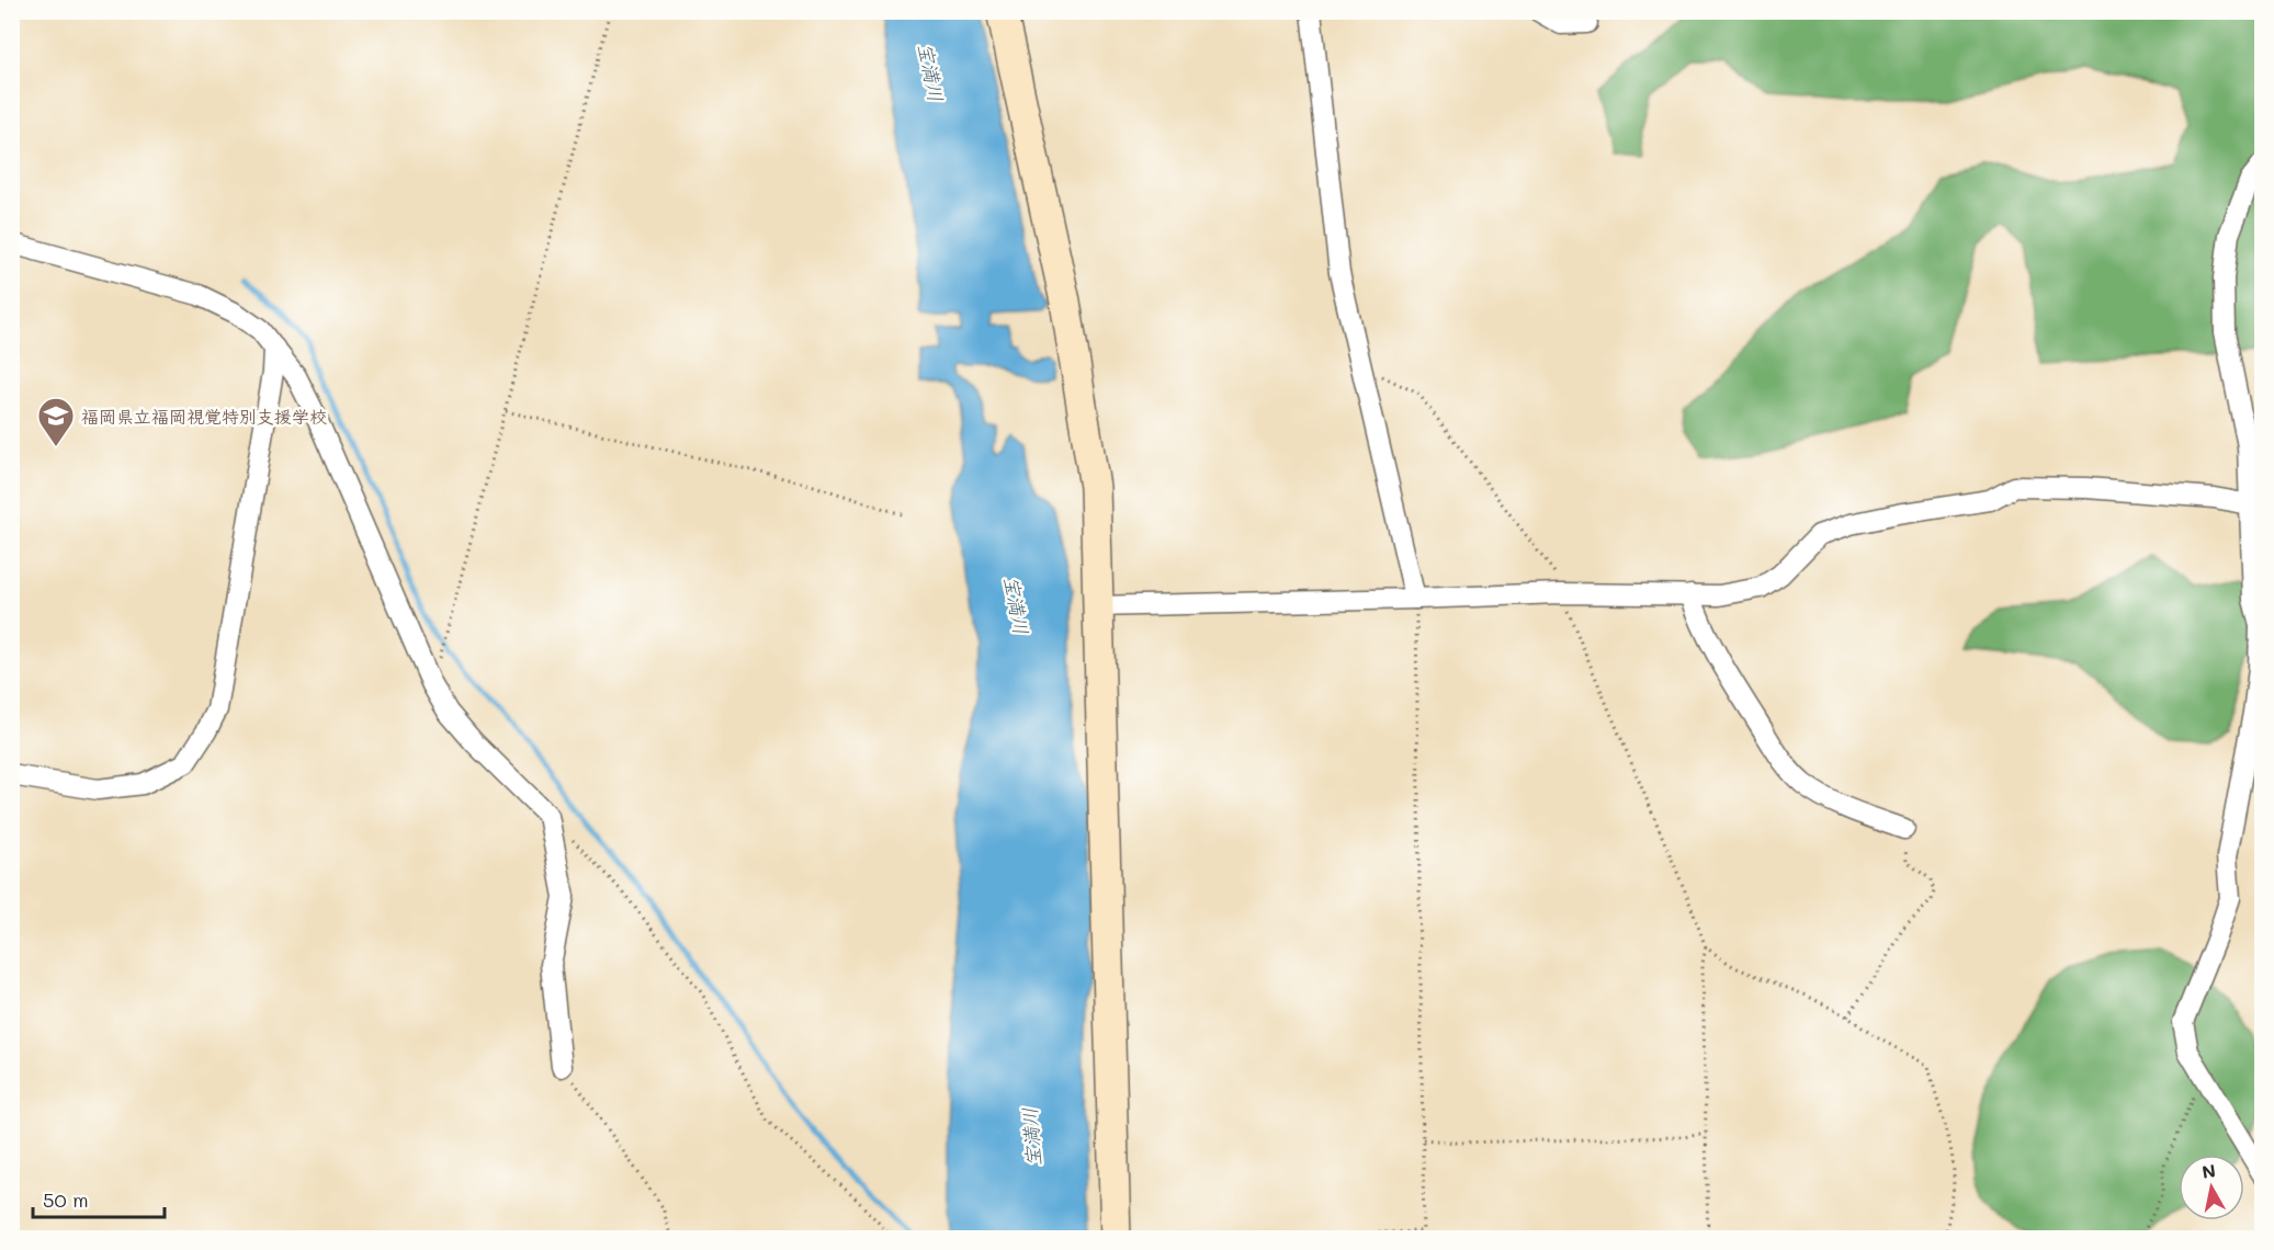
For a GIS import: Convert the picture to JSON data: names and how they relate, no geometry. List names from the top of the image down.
{
  "water": ["宝満川"],
  "places": {
    "school or university": ["福岡県立福岡視覚特別支援学校"]
  },
  "scale_bar": "50 m",
  "north": "top"
}
